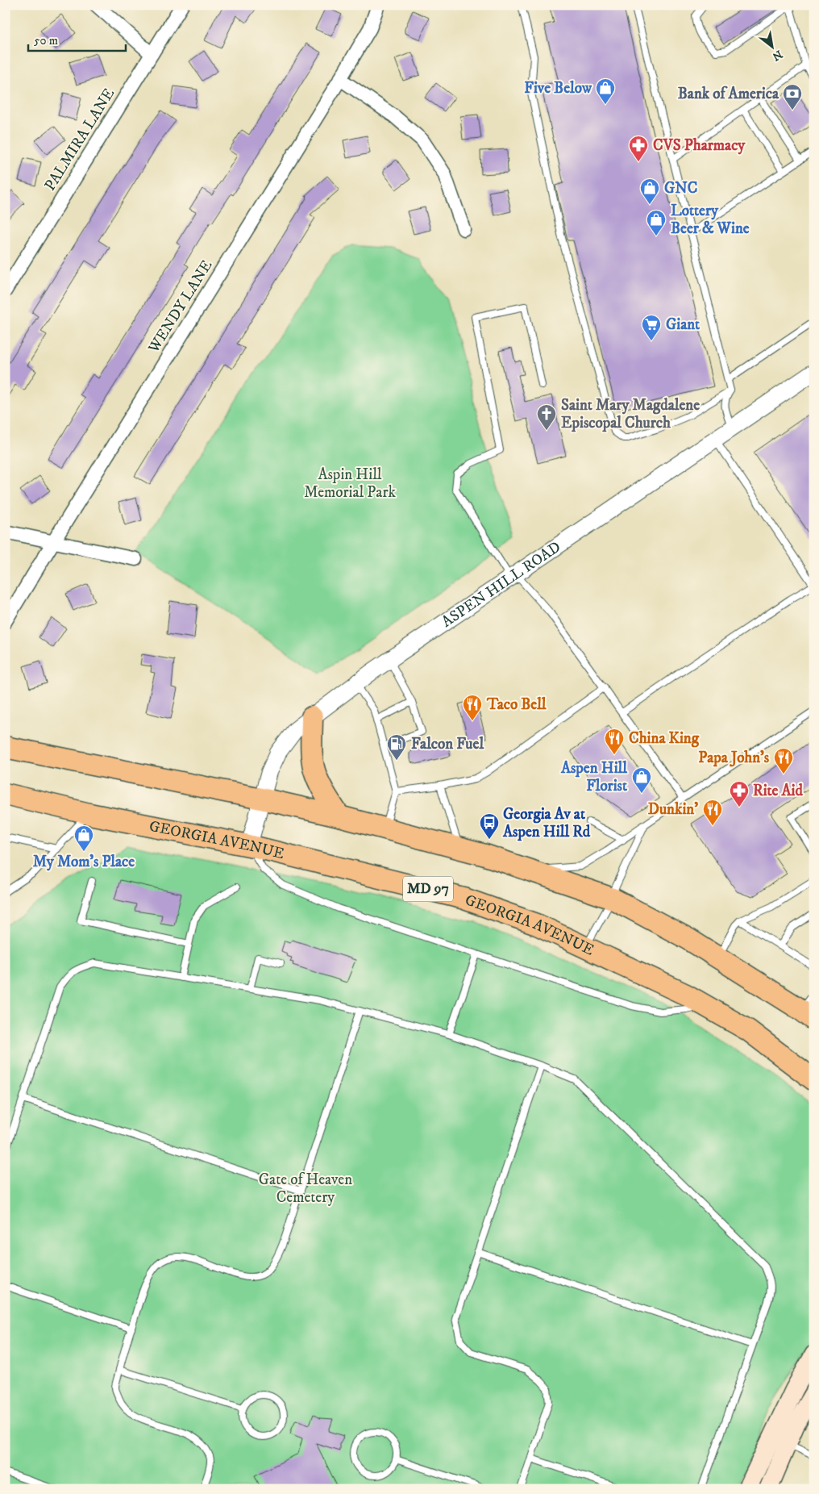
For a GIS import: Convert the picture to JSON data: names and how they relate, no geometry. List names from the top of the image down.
{
  "streets": {
    "main road": ["GEORGIA AVENUE", "MD 97"],
    "street": ["PALMIRA LANE", "WENDY LANE", "ASPEN HILL ROAD"]
  },
  "crossings": [
    ["ASPEN HILL ROAD", "GEORGIA AVENUE"]
  ],
  "parks": ["Aspin Hill Memorial Park", "Gate of Heaven Cemetery"],
  "places": {
    "shop": [
      "Five Below",
      "GNC",
      "Lottery Beer & Wine",
      "Aspen Hill Florist",
      "My Mom's Place"
    ],
    "bank": ["Bank of America"],
    "pharmacy": ["CVS Pharmacy", "Rite Aid"],
    "supermarket": ["Giant"],
    "church": ["Saint Mary Magdalene Episcopal Church"],
    "restaurant": [
      "Taco Bell",
      "China King",
      "Papa John's",
      "Dunkin'"
    ],
    "fuel station": ["Falcon Fuel"],
    "bus stop": ["Georgia Av at Aspen Hill Rd"]
  },
  "scale_bar": "50 m",
  "north": "bottom right"
}
